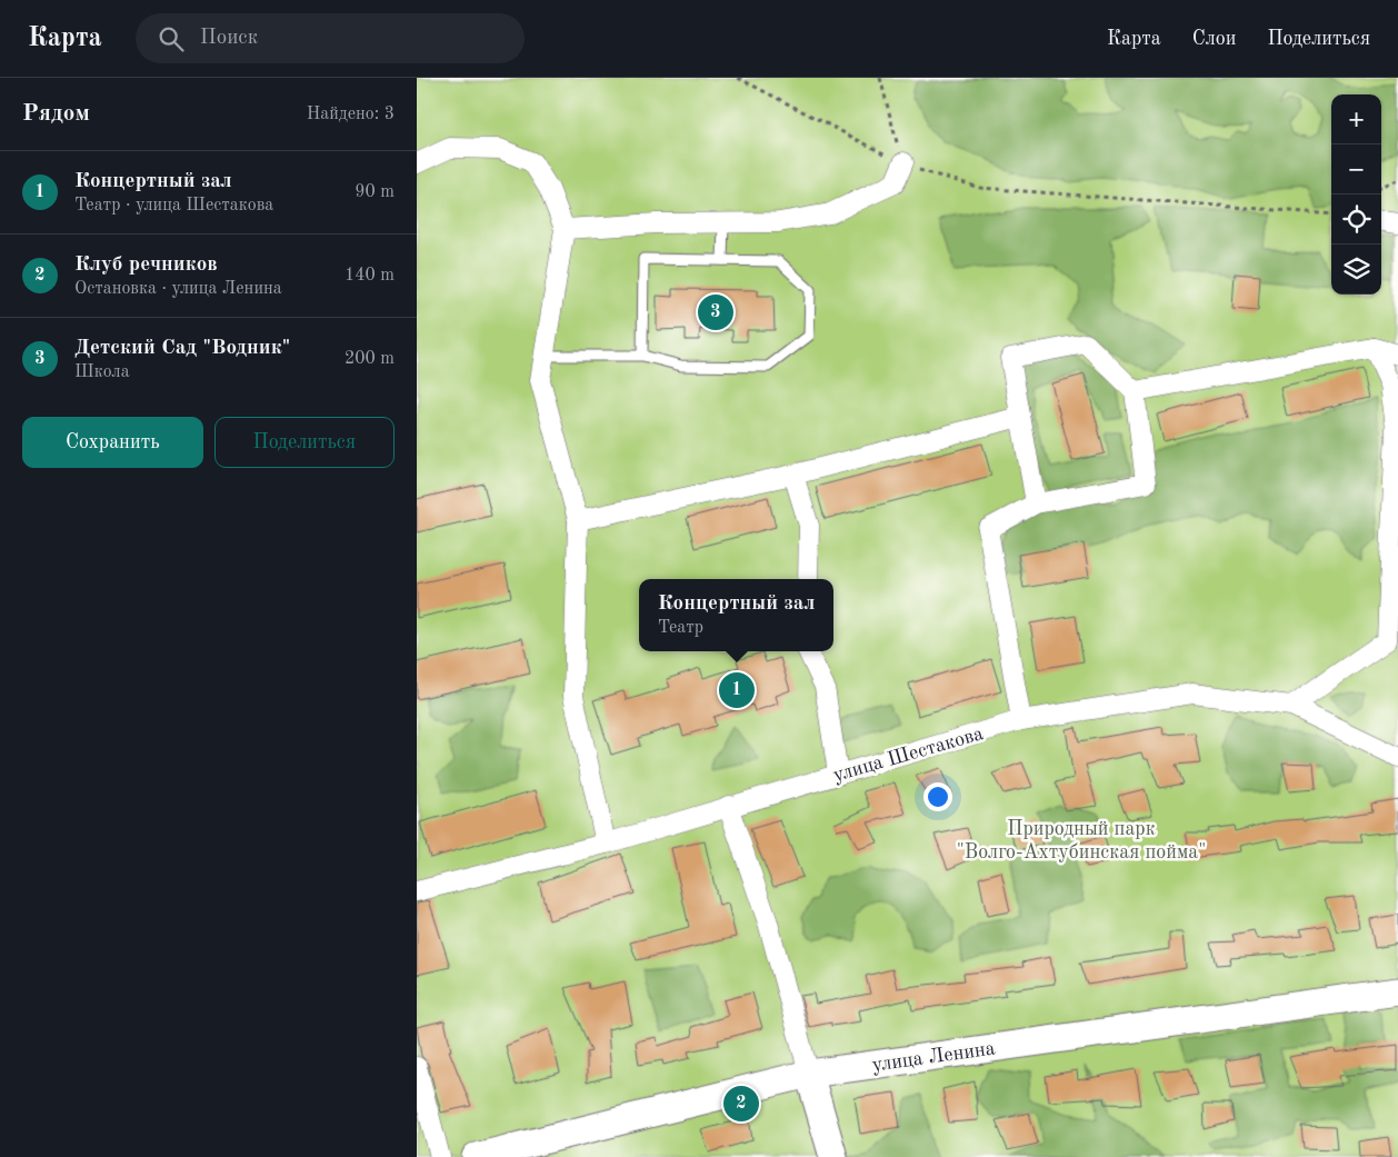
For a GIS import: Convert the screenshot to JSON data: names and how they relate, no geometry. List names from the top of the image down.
{
  "streets": {
    "street": ["улица Шестакова", "улица Ленина"]
  },
  "parks": ["Природный парк \"Волго-Ахтубинская пойма\""],
  "page": {
    "header": "Карта",
    "search": "Поиск",
    "nav": ["Карта", "Слои", "Поделиться"],
    "heading": ["Рядом", "Найдено: 3"],
    "map_buttons": ["+", "−"],
    "list": [
      {
        "mark": "1",
        "name": "Концертный зал",
        "note": "Театр · улица Шестакова",
        "value": "90 m"
      },
      {
        "mark": "2",
        "name": "Клуб речников",
        "note": "Остановка · улица Ленина",
        "value": "140 m"
      },
      {
        "mark": "3",
        "name": "Детский Сад \"Водник\"",
        "note": "Школа",
        "value": "200 m"
      }
    ],
    "pins": ["3", "1", "2"],
    "buttons": ["Сохранить", "Поделиться"],
    "popup": ["Концертный зал", "Театр"]
  }
}
